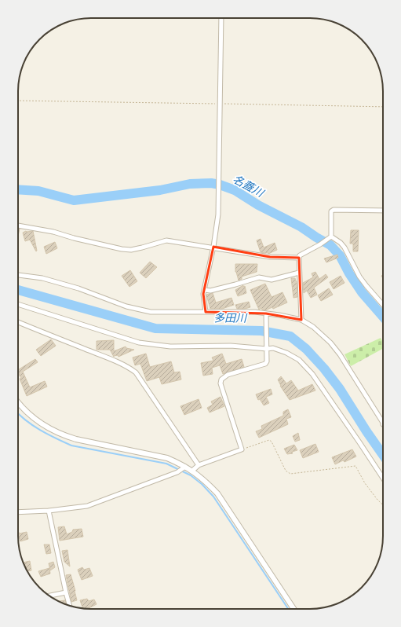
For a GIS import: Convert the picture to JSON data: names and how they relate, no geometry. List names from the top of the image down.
{
  "water": ["名蓋川", "多田川"]
}
